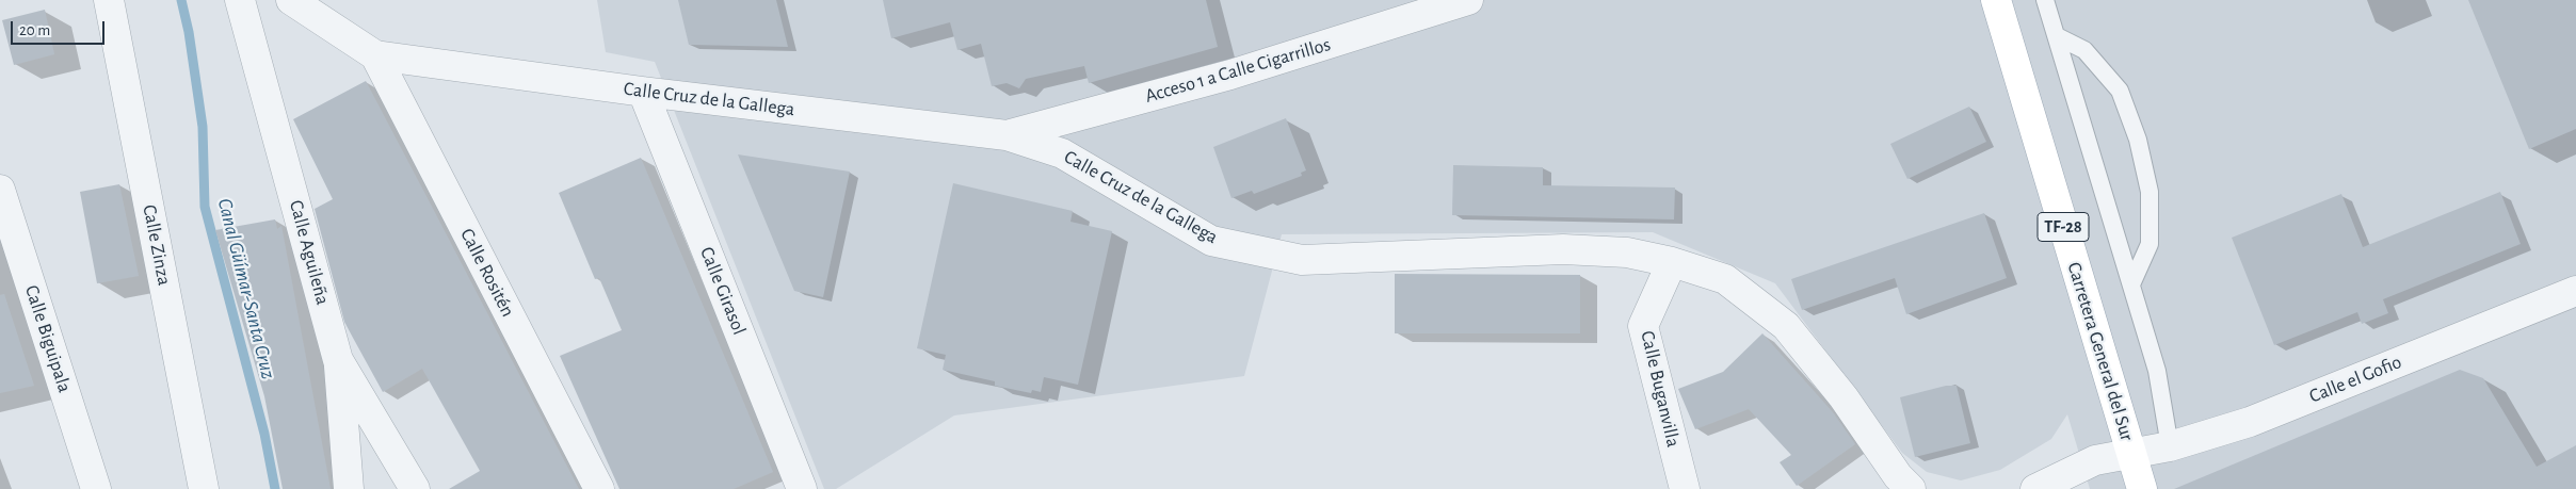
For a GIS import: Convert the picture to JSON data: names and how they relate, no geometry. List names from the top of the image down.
{
  "streets": {
    "main road": ["TF-28", "Carretera General del Sur"],
    "street": [
      "Acceso 1 a Calle Cigarrillos",
      "Calle Cruz de la Gallega",
      "Calle Zinza",
      "Calle Aguileña",
      "Calle Rositén",
      "Calle Girasol",
      "Calle Biguipala",
      "Calle el Gofio",
      "Calle Buganvilla"
    ]
  },
  "crossings": [
    ["Acceso 1 a Calle Cigarrillos", "Calle Cruz de la Gallega"],
    ["Calle Cruz de la Gallega", "Calle Rositén"],
    ["Calle Cruz de la Gallega", "Calle Girasol"],
    ["Calle Cruz de la Gallega", "Calle Buganvilla"],
    ["Carretera General del Sur", "Calle el Gofio"]
  ],
  "water": ["Canal Güímar-Santa Cruz"],
  "scale_bar": "20 m"
}
